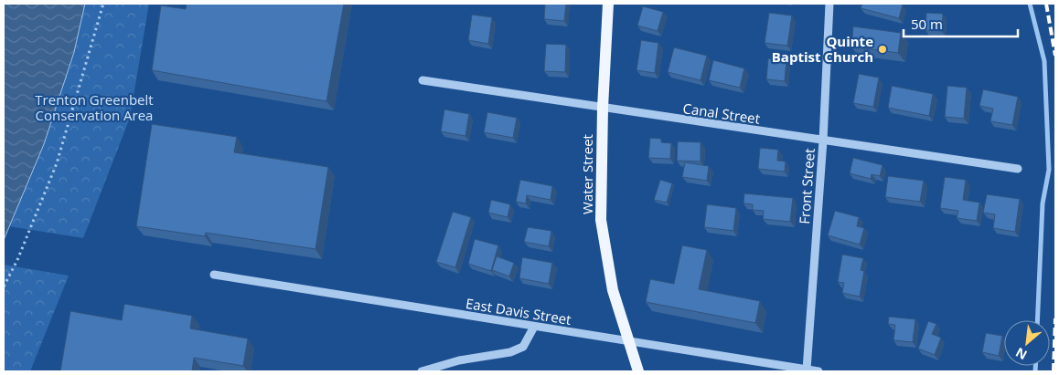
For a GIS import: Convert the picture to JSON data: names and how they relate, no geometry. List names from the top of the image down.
{
  "streets": {
    "main road": ["Water Street"],
    "street": ["Canal Street", "Front Street", "East Davis Street"]
  },
  "crossings": [
    ["Canal Street", "Water Street"],
    ["Canal Street", "Front Street"],
    ["Water Street", "East Davis Street"],
    ["Front Street", "East Davis Street"]
  ],
  "parks": ["Trenton Greenbelt Conservation Area"],
  "places": ["Quinte Baptist Church"],
  "scale_bar": "50 m",
  "north": "bottom left"
}
